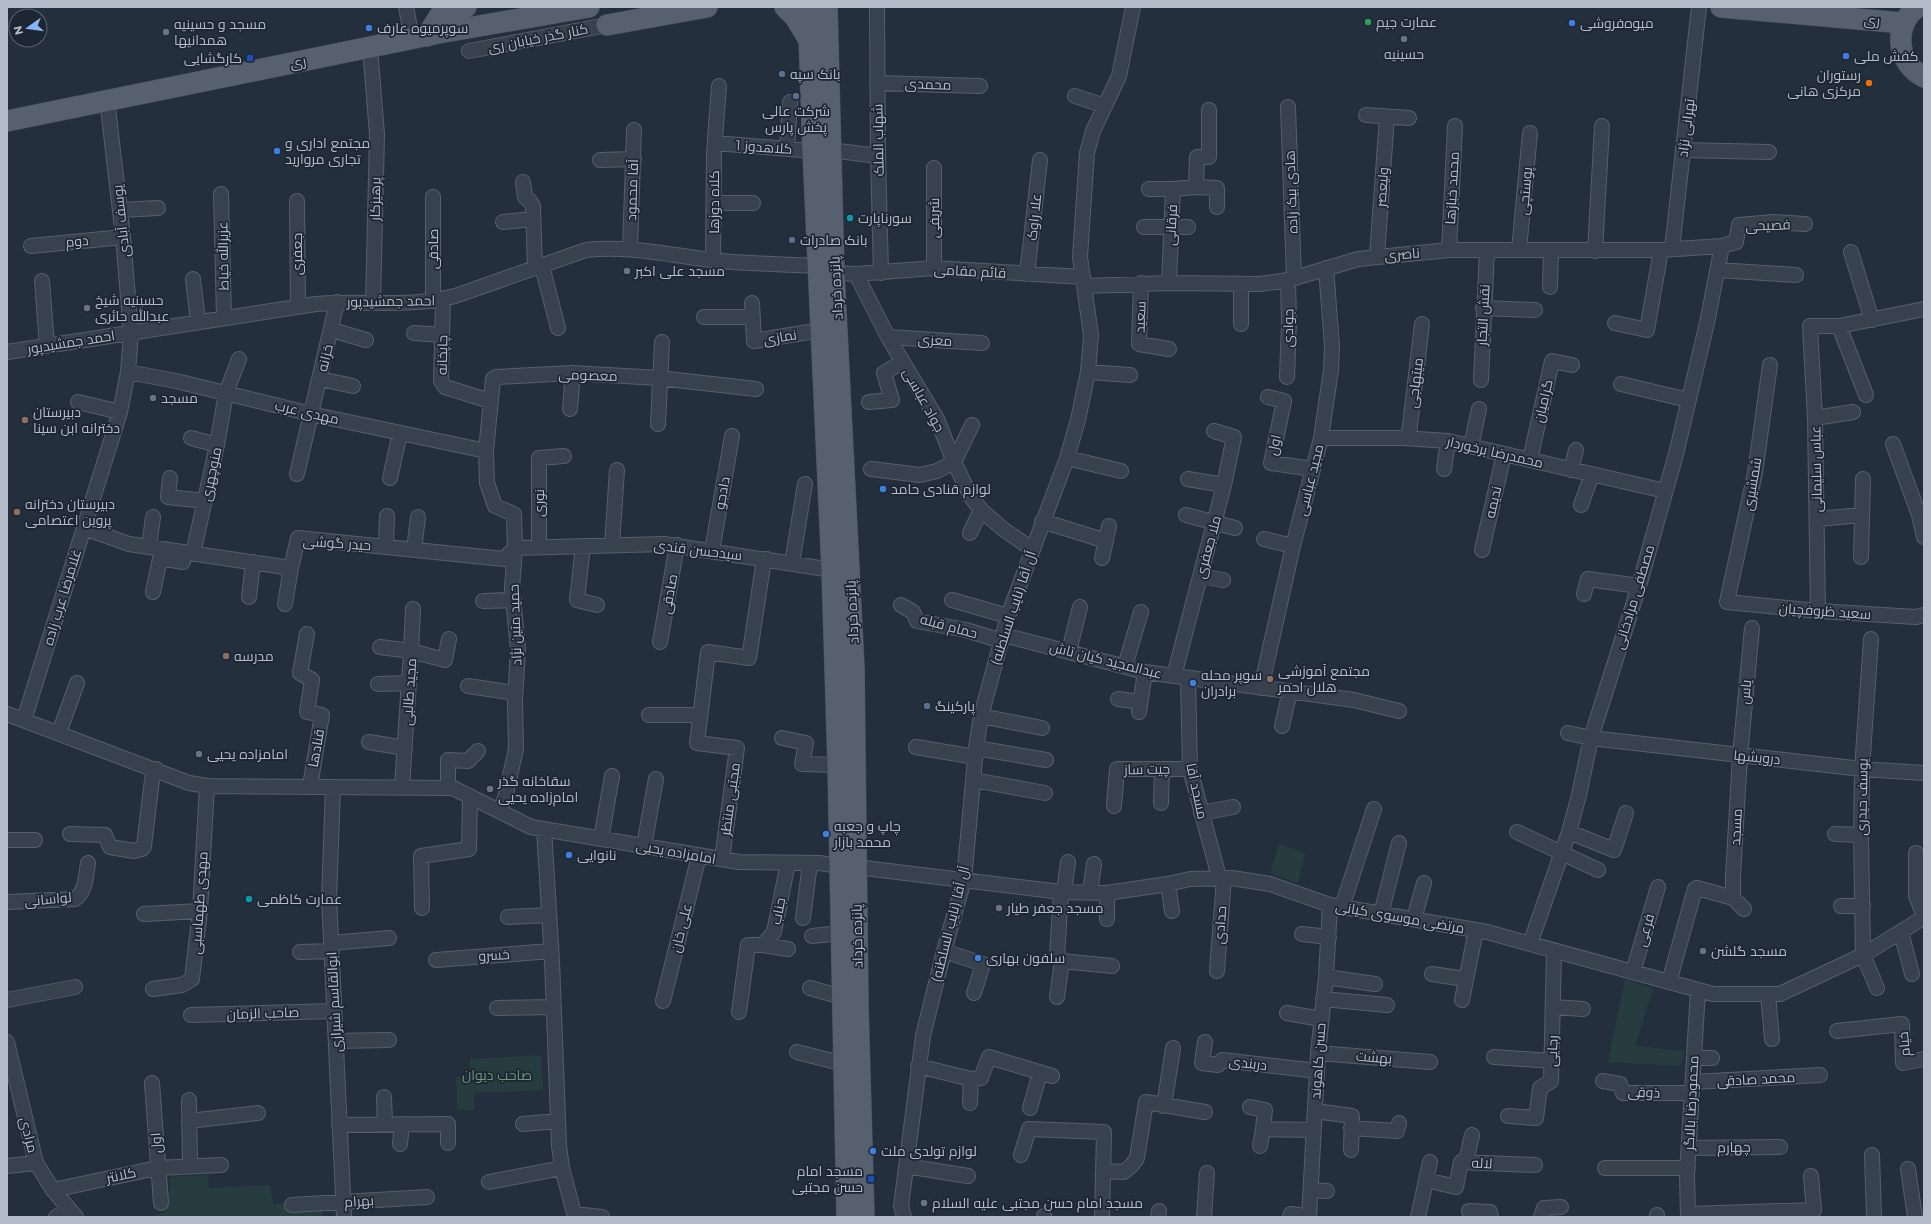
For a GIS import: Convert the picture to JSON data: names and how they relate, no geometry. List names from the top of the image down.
{
  "streets": {
    "main road": ["ری", "پانزده خرداد"],
    "street": [
      "کنار گذر خیابان ری",
      "محمدی",
      "تهرانی نژاد",
      "شهاب الملک",
      "کلاهدوز 1",
      "ولیعصر",
      "محمد خبازها",
      "آقا محمود",
      "پوستچی",
      "هادی بیک زاده",
      "پرهیزکار",
      "کلاه دوزها",
      "علا راوک",
      "شریفی",
      "یوسف آبادی",
      "فرقانی",
      "فصیحی",
      "دوم",
      "صادقی",
      "جعفری",
      "ناصری",
      "عزیزالله خیاط",
      "قائم مقامی",
      "احمد جمشیدپور",
      "نقش التجار",
      "سعید",
      "جوادی",
      "نمازی",
      "معزی",
      "چاپخانه",
      "خزانه",
      "معصومی",
      "میتهاجی",
      "جواد عباسی",
      "گرامیان",
      "مهدی عرب",
      "اول",
      "محمدرضا برخوردار",
      "عباس سلیمانی",
      "منوچهری",
      "مجید عباسی",
      "شمشیری",
      "دادجو",
      "ندیمه",
      "نوری",
      "حیدر گوشی",
      "ملا جعفری",
      "سیدحسن قندی",
      "غلامرضا عرب زاده",
      "مصطفی مرادخانی",
      "آل آقا (نایب السلطنه)",
      "سعید ظروفچیان",
      "حمید متین نژاد",
      "حمام قبله",
      "عبدالمجید کیان تاش",
      "مجید طالبی",
      "یاس",
      "قنادها",
      "درویشها",
      "چیت ساز",
      "مسجد آقا",
      "یوسف حیدری",
      "مجتبی منتظر",
      "مسجد",
      "امامزاده یحیی",
      "لواسانی",
      "مهدی طهماسبی",
      "جناب",
      "مرتضی موسوی کیانی",
      "حدادی",
      "علی خان",
      "فرعی",
      "خسرو",
      "ابوالقاسم شیرازی",
      "صاحب الزمان",
      "خیام",
      "رجایی",
      "بهشت",
      "حسن کاهوند",
      "دربندی",
      "محمد صادقی",
      "ذوقی",
      "محمودرضا بالاگر",
      "مرادی",
      "چهارم",
      "لاله",
      "کلانتر",
      "بهرام"
    ]
  },
  "crossings": [
    ["ری", "پرهیزکار"],
    ["محمدی", "شهاب الملک"],
    ["تهرانی نژاد", "ناصری"],
    ["شهاب الملک", "کلاهدوز 1"],
    ["شهاب الملک", "قائم مقامی"],
    ["کلاهدوز 1", "کلاه دوزها"],
    ["کلاهدوز 1", "پانزده خرداد"],
    ["ولیعصر", "ناصری"],
    ["محمد خبازها", "ناصری"],
    ["آقا محمود", "احمد جمشیدپور"],
    ["پوستچی", "ناصری"],
    ["هادی بیک زاده", "ناصری"],
    ["هادی بیک زاده", "جوادی"],
    ["پرهیزکار", "احمد جمشیدپور"],
    ["کلاه دوزها", "احمد جمشیدپور"],
    ["علا راوک", "قائم مقامی"],
    ["شریفی", "قائم مقامی"],
    ["یوسف آبادی", "دوم"],
    ["یوسف آبادی", "احمد جمشیدپور"],
    ["یوسف آبادی", "غلامرضا عرب زاده"],
    ["فرقانی", "ناصری"],
    ["فصیحی", "ناصری"],
    ["فصیحی", "مصطفی مرادخانی"],
    ["صادقی", "احمد جمشیدپور"],
    ["صادقی", "چاپخانه"],
    ["صادقی", "سیدحسن قندی"],
    ["جعفری", "احمد جمشیدپور"],
    ["ناصری", "قائم مقامی"],
    ["ناصری", "نقش التجار"],
    ["ناصری", "سعید"],
    ["ناصری", "جوادی"],
    ["ناصری", "مجید عباسی"],
    ["ناصری", "مصطفی مرادخانی"],
    ["ناصری", "آل آقا (نایب السلطنه)"],
    ["عزیزالله خیاط", "احمد جمشیدپور"],
    ["قائم مقامی", "جواد عباسی"],
    ["قائم مقامی", "آل آقا (نایب السلطنه)"],
    ["پانزده خرداد", "احمد جمشیدپور"],
    ["پانزده خرداد", "نمازی"],
    ["پانزده خرداد", "سیدحسن قندی"],
    ["پانزده خرداد", "امامزاده یحیی"],
    ["پانزده خرداد", "مرتضی موسوی کیانی"],
    ["احمد جمشیدپور", "چاپخانه"],
    ["احمد جمشیدپور", "خزانه"],
    ["احمد جمشیدپور", "غلامرضا عرب زاده"],
    ["معزی", "جواد عباسی"],
    ["چاپخانه", "معصومی"],
    ["خزانه", "مهدی عرب"],
    ["معصومی", "مهدی عرب"],
    ["معصومی", "حمید متین نژاد"],
    ["میتهاجی", "محمدرضا برخوردار"],
    ["جواد عباسی", "آل آقا (نایب السلطنه)"],
    ["گرامیان", "محمدرضا برخوردار"],
    ["مهدی عرب", "منوچهری"],
    ["مهدی عرب", "غلامرضا عرب زاده"],
    ["مهدی عرب", "حمید متین نژاد"],
    ["اول", "مجید عباسی"],
    ["اول", "کلانتر"],
    ["محمدرضا برخوردار", "مجید عباسی"],
    ["محمدرضا برخوردار", "ندیمه"],
    ["محمدرضا برخوردار", "مصطفی مرادخانی"],
    ["عباس سلیمانی", "سعید ظروفچیان"],
    ["مجید عباسی", "عبدالمجید کیان تاش"],
    ["شمشیری", "سعید ظروفچیان"],
    ["دادجو", "سیدحسن قندی"],
    ["نوری", "سیدحسن قندی"],
    ["حیدر گوشی", "سیدحسن قندی"],
    ["حیدر گوشی", "حمید متین نژاد"],
    ["ملا جعفری", "عبدالمجید کیان تاش"],
    ["سیدحسن قندی", "حمید متین نژاد"],
    ["سیدحسن قندی", "مجتبی منتظر"],
    ["غلامرضا عرب زاده", "امامزاده یحیی"],
    ["مصطفی مرادخانی", "درویشها"],
    ["مصطفی مرادخانی", "مرتضی موسوی کیانی"],
    ["آل آقا (نایب السلطنه)", "حمام قبله"],
    ["آل آقا (نایب السلطنه)", "عبدالمجید کیان تاش"],
    ["آل آقا (نایب السلطنه)", "مرتضی موسوی کیانی"],
    ["حمید متین نژاد", "امامزاده یحیی"],
    ["حمام قبله", "عبدالمجید کیان تاش"],
    ["عبدالمجید کیان تاش", "مسجد آقا"],
    ["مجید طالبی", "امامزاده یحیی"],
    ["یاس", "درویشها"],
    ["یاس", "مسجد"],
    ["قنادها", "امامزاده یحیی"],
    ["درویشها", "یوسف حیدری"],
    ["درویشها", "مسجد"],
    ["چیت ساز", "مسجد آقا"],
    ["مسجد آقا", "مرتضی موسوی کیانی"],
    ["مسجد آقا", "حدادی"],
    ["یوسف حیدری", "مرتضی موسوی کیانی"],
    ["مجتبی منتظر", "امامزاده یحیی"],
    ["امامزاده یحیی", "مهدی طهماسبی"],
    ["امامزاده یحیی", "جناب"],
    ["امامزاده یحیی", "مرتضی موسوی کیانی"],
    ["امامزاده یحیی", "علی خان"],
    ["امامزاده یحیی", "ابوالقاسم شیرازی"],
    ["مرتضی موسوی کیانی", "حدادی"],
    ["مرتضی موسوی کیانی", "فرعی"],
    ["مرتضی موسوی کیانی", "رجایی"],
    ["مرتضی موسوی کیانی", "حسن کاهوند"],
    ["مرتضی موسوی کیانی", "محمودرضا بالاگر"],
    ["ابوالقاسم شیرازی", "صاحب الزمان"],
    ["ابوالقاسم شیرازی", "بهرام"],
    ["بهشت", "حسن کاهوند"],
    ["حسن کاهوند", "دربندی"],
    ["محمد صادقی", "ذوقی"],
    ["محمد صادقی", "محمودرضا بالاگر"],
    ["ذوقی", "محمودرضا بالاگر"],
    ["محمودرضا بالاگر", "چهارم"],
    ["مرادی", "کلانتر"]
  ],
  "parks": ["صاحب دیوان"],
  "places": {
    "other": [
      "عمارت جیم",
      "میوه‌فروشی",
      "سوپرمیوه عارف",
      "مسجد و حسینیه همدانیها",
      "حسینیه",
      "کفش ملی",
      "بانک سپه",
      "رستوران مرکزی هانی",
      "شرکت عالی پخش پارس",
      "مجتمع اداری و تجاری مروارید",
      "سورناپارت",
      "بانک صادرات",
      "مسجد علی اکبر",
      "حسینیه شیخ عبدالله حائری",
      "مسجد",
      "دبیرستان دخترانه ابن سینا",
      "لوازم قنادی حامد",
      "دبیرستان دخترانه پروین اعتصامی",
      "مدرسه",
      "مجتمع آموزشی هلال احمر",
      "سوپر محله برادران",
      "پارکینگ",
      "امامزاده یحیی",
      "سقاخانه گذر امام‌زاده یحیی",
      "چاپ و جعبه محمد بازار",
      "نانوایی",
      "عمارت کاظمی",
      "مسجد جعفر طیار",
      "مسجد گلشن",
      "سلفون بهاری",
      "لوازم تولدی ملت",
      "مسجد امام حسن مجتبی علیه السلام"
    ],
    "transit": ["کارگشایی", "مسجد امام حسن مجتبی"]
  },
  "north": "left"
}
